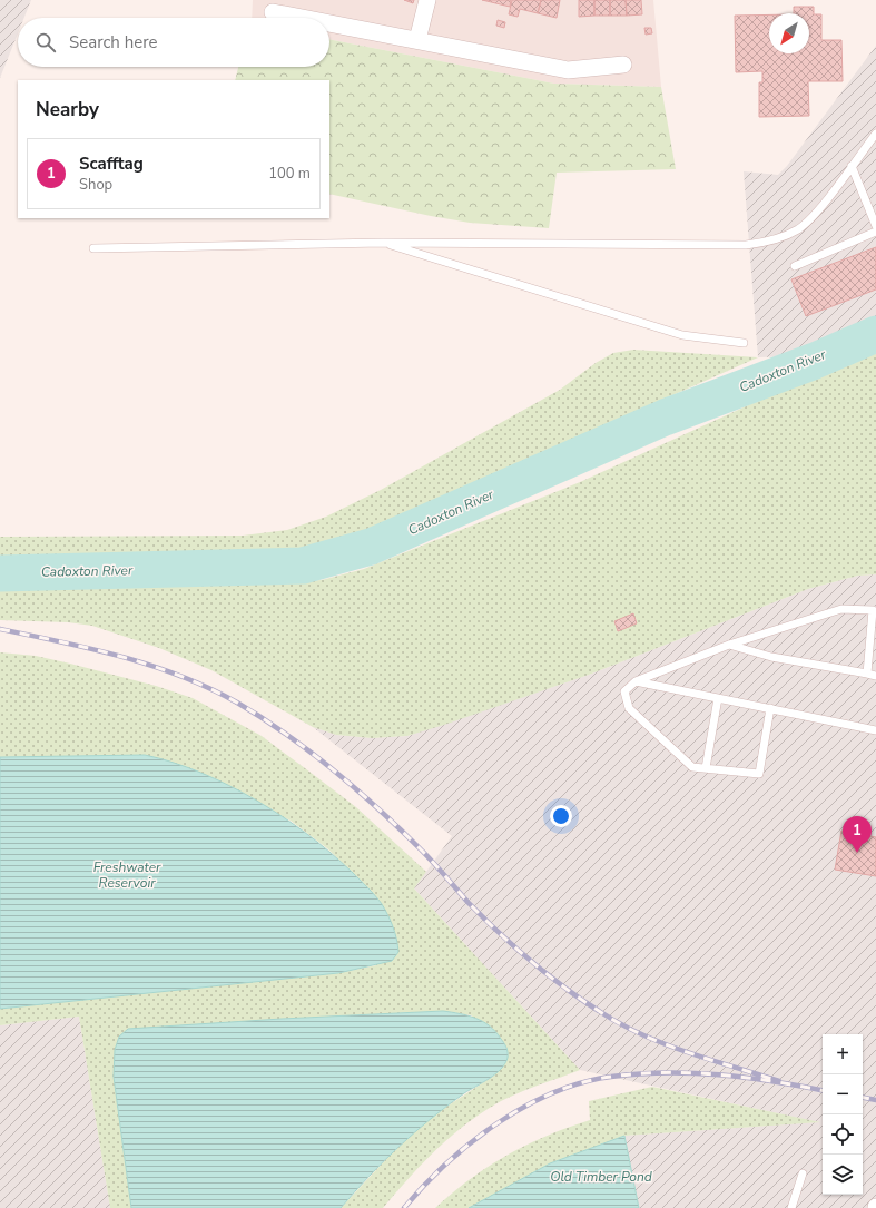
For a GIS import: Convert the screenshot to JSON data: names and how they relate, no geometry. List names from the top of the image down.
{
  "water": ["Cadoxton River", "Freshwater Reservoir", "Old Timber Pond"],
  "north": "bottom left",
  "page": {
    "search": "Search here",
    "heading": "Nearby",
    "list": [
      {
        "mark": "1",
        "name": "Scafftag",
        "note": "Shop",
        "value": "100 m"
      }
    ],
    "pins": "1",
    "map_buttons": ["+", "−"]
  }
}
